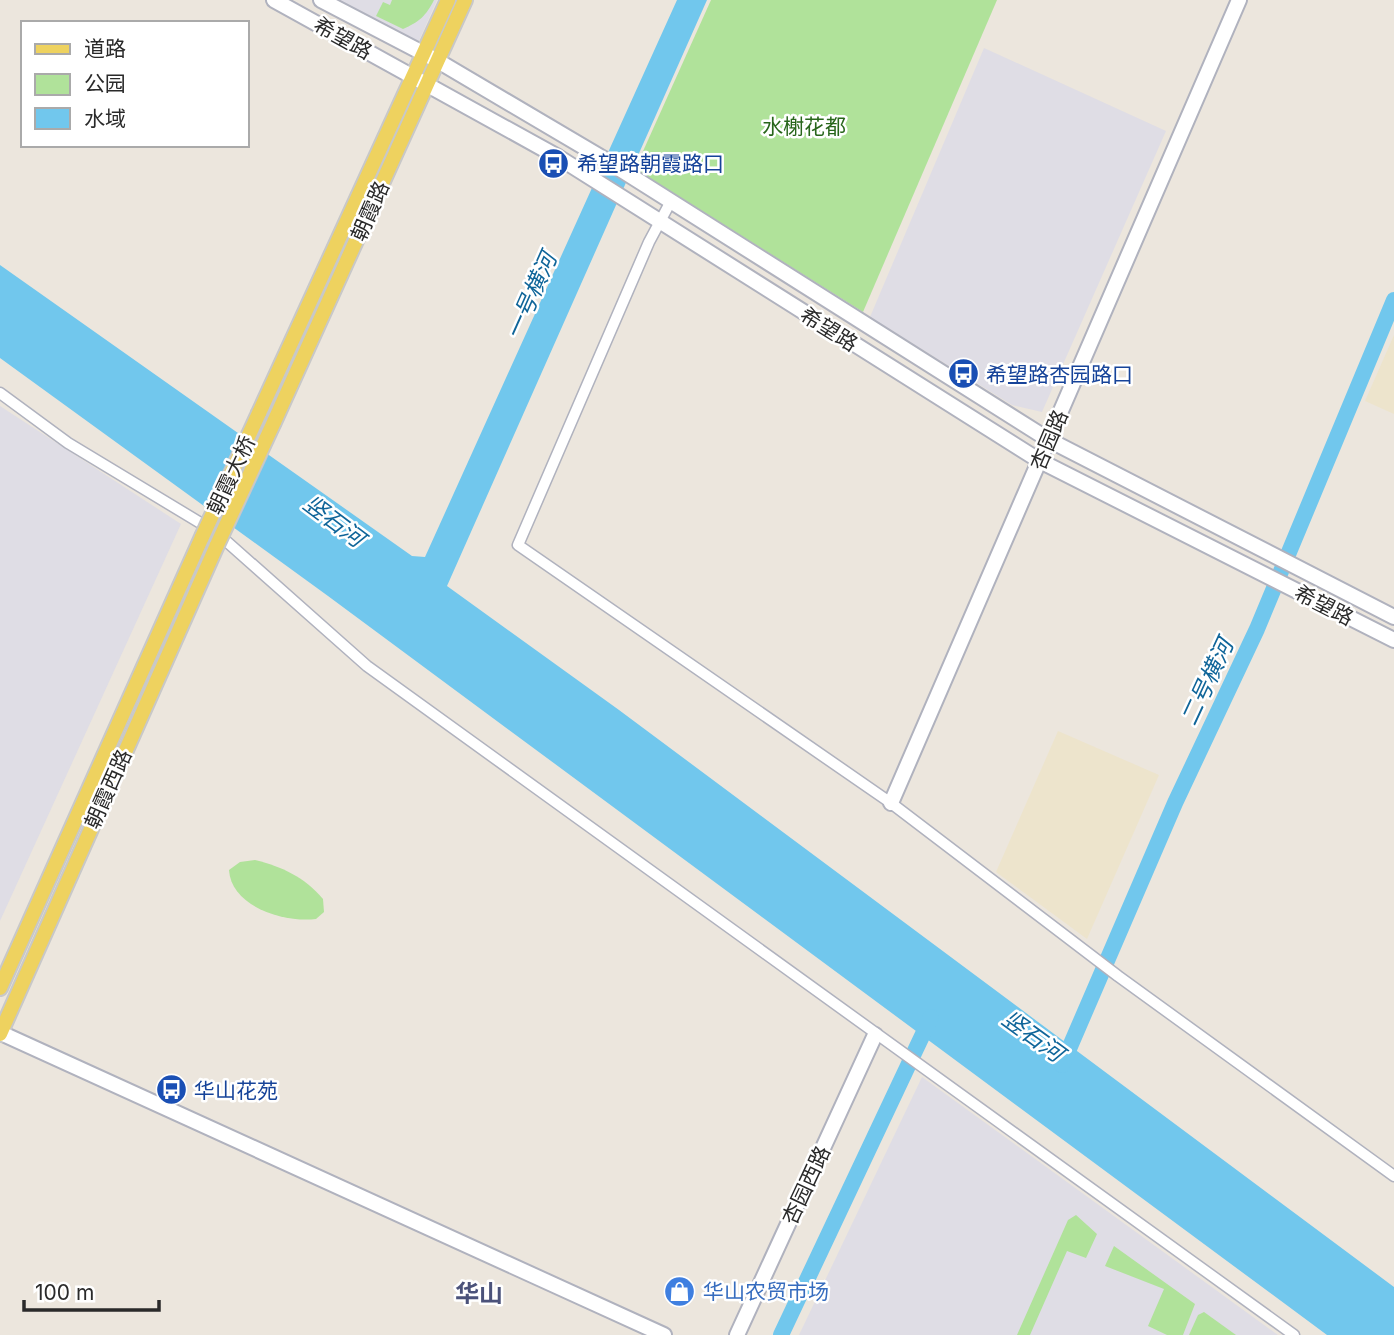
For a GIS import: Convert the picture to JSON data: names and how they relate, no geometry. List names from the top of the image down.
{
  "streets": {
    "main road": [
      "希望路",
      "朝霞路",
      "杏园路",
      "朝霞大桥",
      "朝霞西路",
      "杏园西路"
    ]
  },
  "crossings": [
    ["希望路", "朝霞路"],
    ["希望路", "杏园路"],
    ["朝霞路", "朝霞大桥"],
    ["朝霞大桥", "朝霞西路"]
  ],
  "districts": ["华山"],
  "water": ["一号横河", "竖石河", "二号横河"],
  "parks": ["水榭花都"],
  "places": {
    "bus stop": ["希望路朝霞路口", "希望路杏园路口", "华山花苑"],
    "shop": ["华山农贸市场"]
  },
  "legend": ["道路", "公园", "水域"],
  "scale_bar": "100 m"
}
